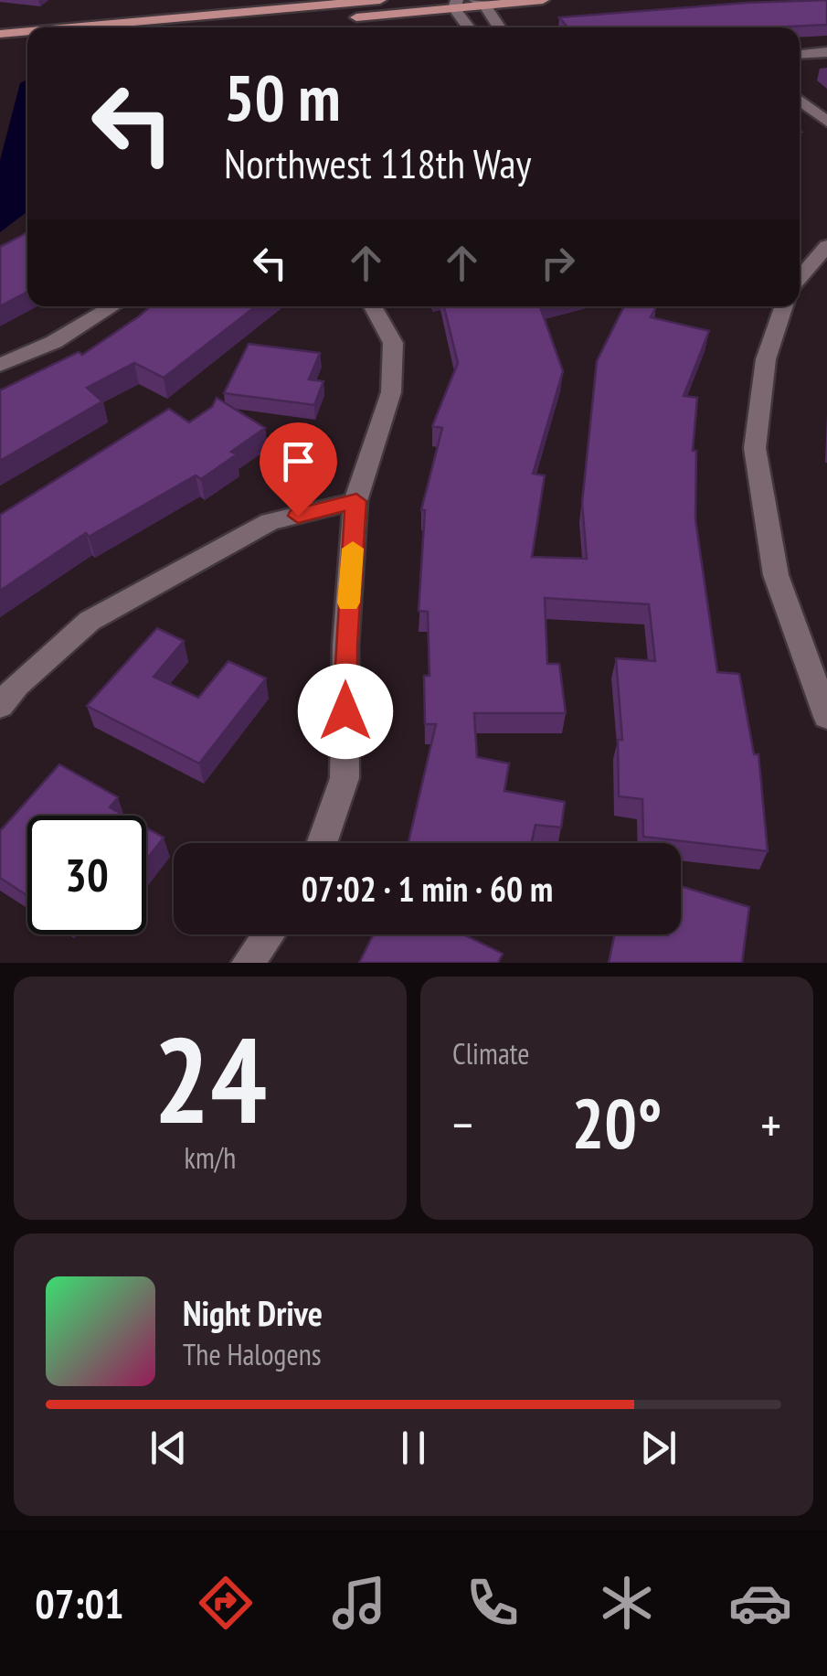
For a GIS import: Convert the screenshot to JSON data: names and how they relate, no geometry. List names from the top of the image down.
{
  "page": {
    "turn": ["50 m", "Northwest 118th Way"],
    "limit": "30",
    "trip": "07:02 · 1 min · 60 m",
    "tile": [
      ["24", "km/h"],
      "Climate"
    ],
    "heat": ["−", "20°", "+"],
    "song": ["Night Drive", "The Halogens"],
    "tabs": "07:01"
  }
}
